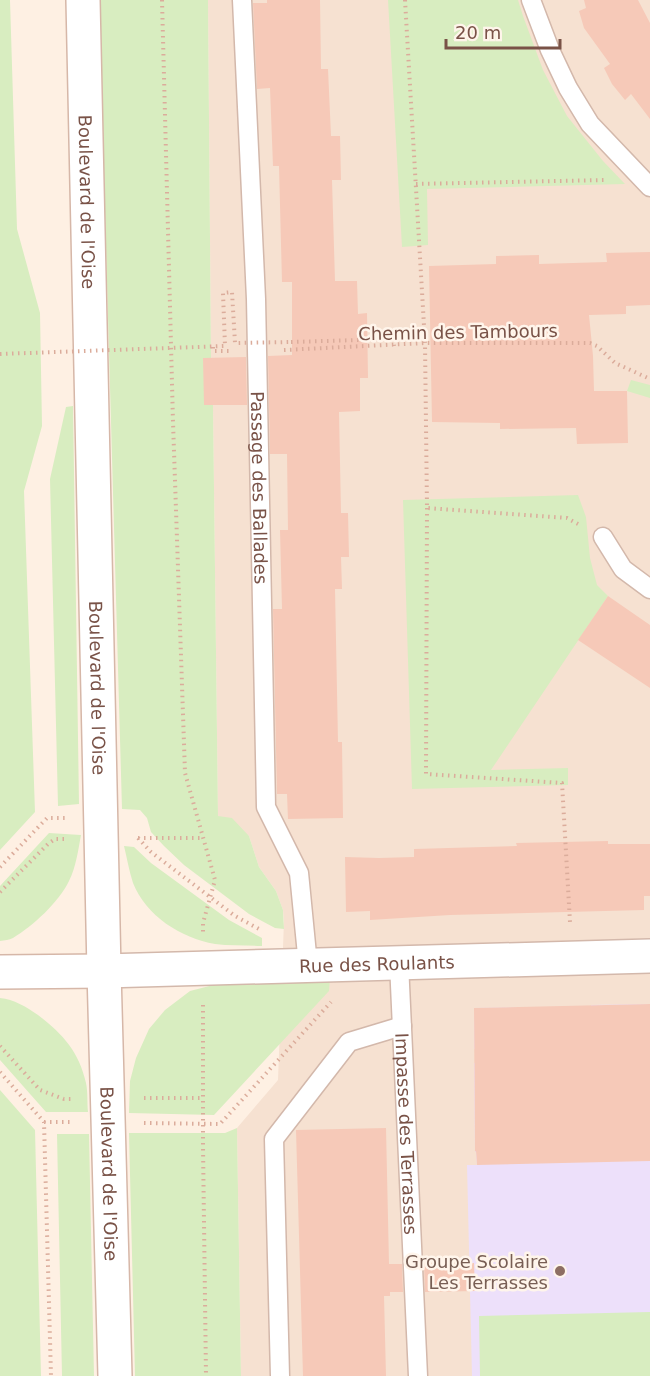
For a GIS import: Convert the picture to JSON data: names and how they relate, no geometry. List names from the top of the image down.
{
  "streets": {
    "main road": ["Boulevard de l'Oise", "Rue des Roulants"],
    "lane": ["Passage des Ballades", "Impasse des Terrasses"],
    "path": ["Chemin des Tambours"]
  },
  "crossings": [
    ["Boulevard de l'Oise", "Rue des Roulants"],
    ["Chemin des Tambours", "Passage des Ballades"],
    ["Passage des Ballades", "Rue des Roulants"],
    ["Rue des Roulants", "Impasse des Terrasses"]
  ],
  "places": ["Groupe Scolaire Les Terrasses"],
  "scale_bar": "20 m"
}
